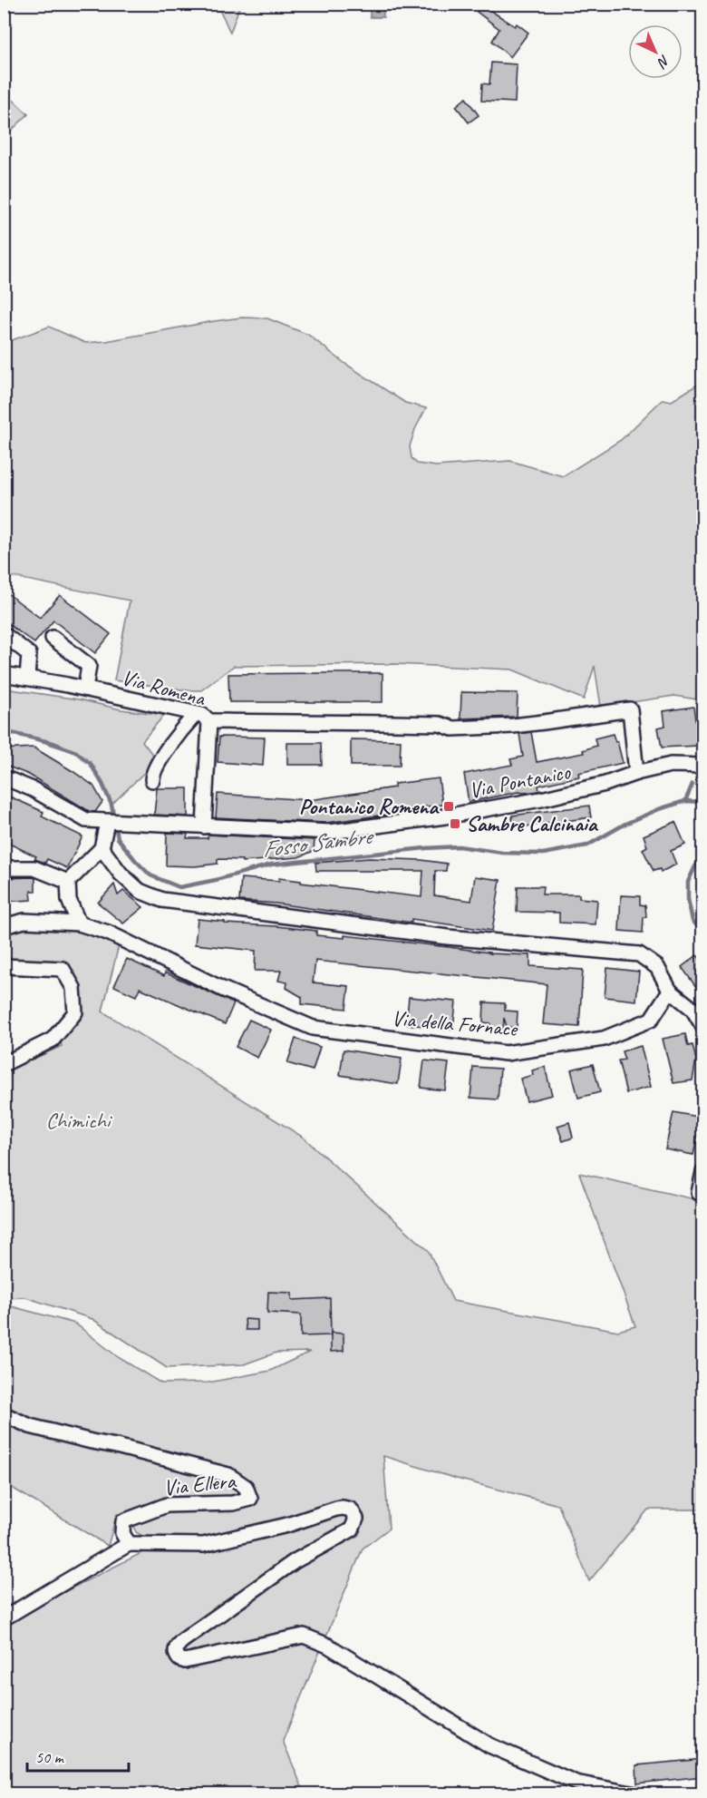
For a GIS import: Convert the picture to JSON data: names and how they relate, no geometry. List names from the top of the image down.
{
  "streets": {
    "street": [
      "Via Romena",
      "Via Pontanico",
      "Via della Fornace",
      "Via Ellera"
    ]
  },
  "crossings": [
    ["Via Romena", "Via Pontanico"]
  ],
  "water": ["Fosso Sambre"],
  "parks": ["Chimichi"],
  "places": {
    "transit": ["Pontanico Romena", "Sambre Calcinaia"]
  },
  "scale_bar": "50 m",
  "north": "bottom right"
}
